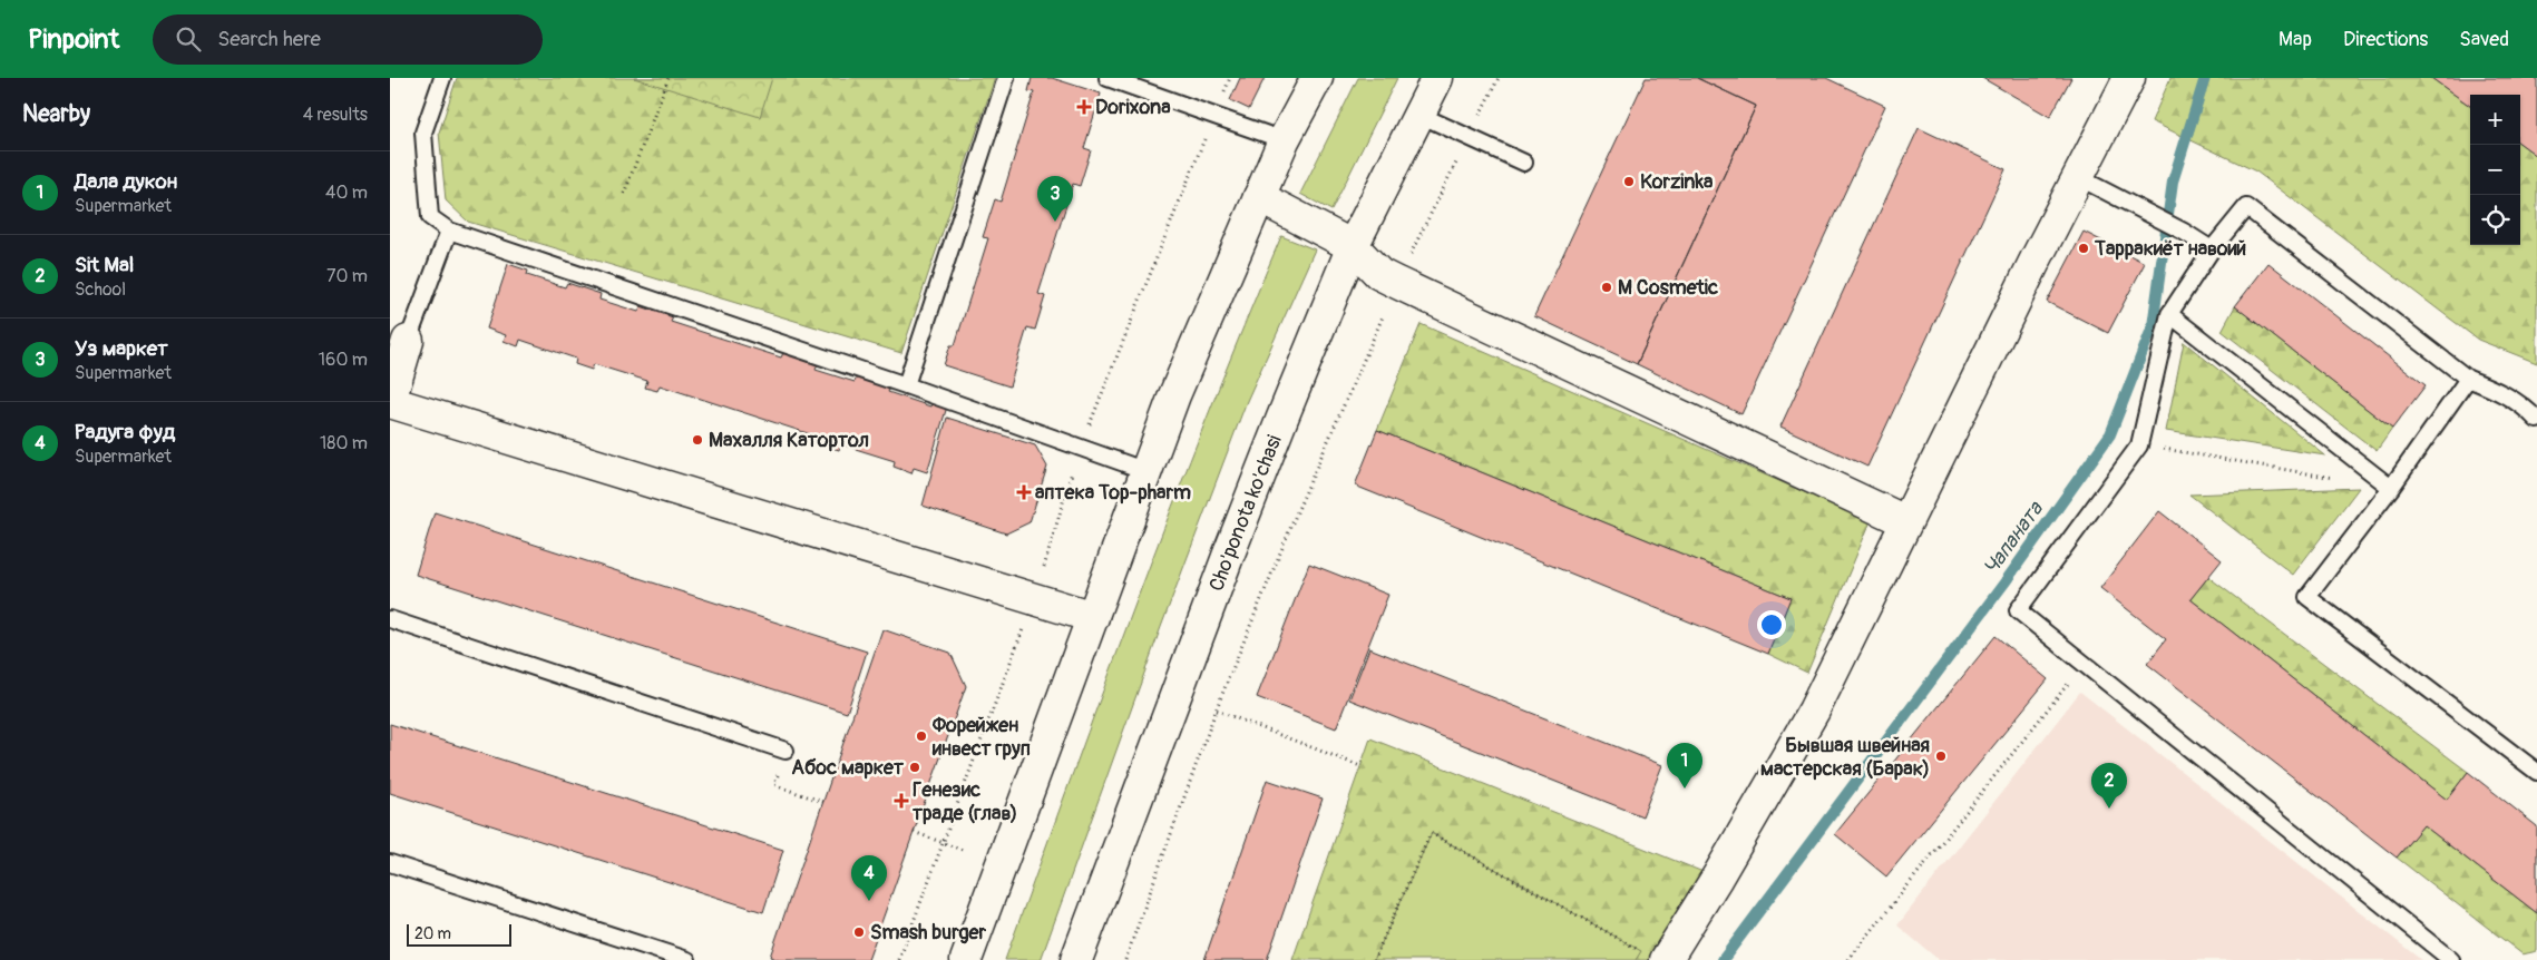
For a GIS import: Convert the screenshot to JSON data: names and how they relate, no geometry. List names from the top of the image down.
{
  "streets": {
    "street": ["Cho'ponota ko'chasi"]
  },
  "water": ["Чапаната"],
  "places": {
    "health": ["Dorixona", "аптека Top-pharm", "Генезис траде (глав)"],
    "other": [
      "Korzinka",
      "Тарракиёт навоий",
      "M Cosmetic",
      "Махалля Катортол",
      "Форейжен инвест груп",
      "Бывшая швейная мастерская (Барак)",
      "Абос маркет",
      "Smash burger"
    ]
  },
  "scale_bar": "20 m",
  "page": {
    "header": "Pinpoint",
    "search": "Search here",
    "nav": ["Map", "Directions", "Saved"],
    "heading": ["Nearby", "4 results"],
    "map_buttons": ["+", "−"],
    "list": [
      {
        "mark": "1",
        "name": "Дала дукон",
        "note": "Supermarket",
        "value": "40 m"
      },
      {
        "mark": "2",
        "name": "Sit Mal",
        "note": "School",
        "value": "70 m"
      },
      {
        "mark": "3",
        "name": "Уз маркет",
        "note": "Supermarket",
        "value": "160 m"
      },
      {
        "mark": "4",
        "name": "Радуга фуд",
        "note": "Supermarket",
        "value": "180 m"
      }
    ],
    "pins": [
      "3",
      "1",
      "2",
      "4"
    ],
    "scale": "20 m"
  }
}
